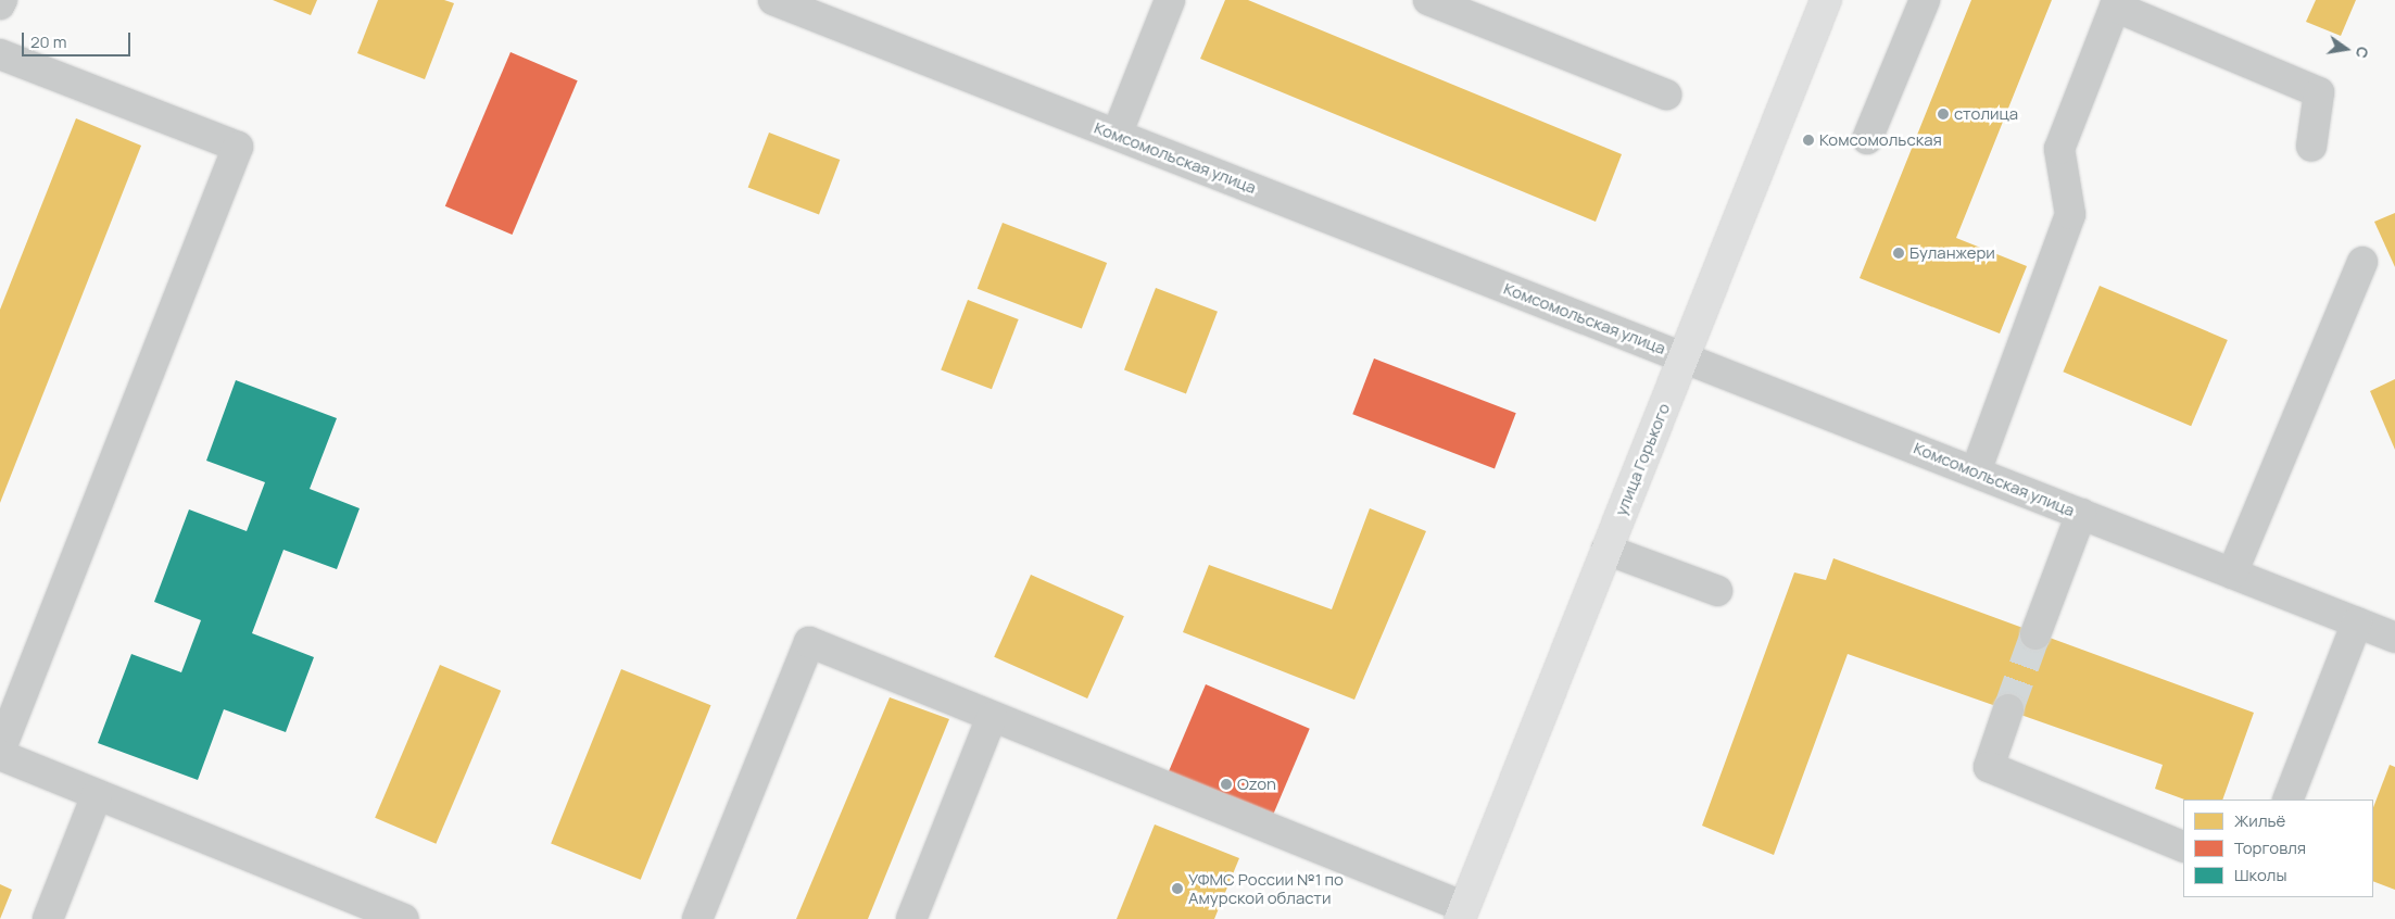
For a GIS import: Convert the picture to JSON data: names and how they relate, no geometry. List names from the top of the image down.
{
  "streets": {
    "main road": ["улица Горького"],
    "street": ["Комсомольская улица"]
  },
  "crossings": [
    ["Комсомольская улица", "улица Горького"]
  ],
  "places": [
    "столица",
    "Комсомольская",
    "Буланжери",
    "Ozon",
    "УФМС России №1 по Амурской области"
  ],
  "legend": ["Жильё", "Торговля", "Школы"],
  "scale_bar": "20 m",
  "north": "right"
}
